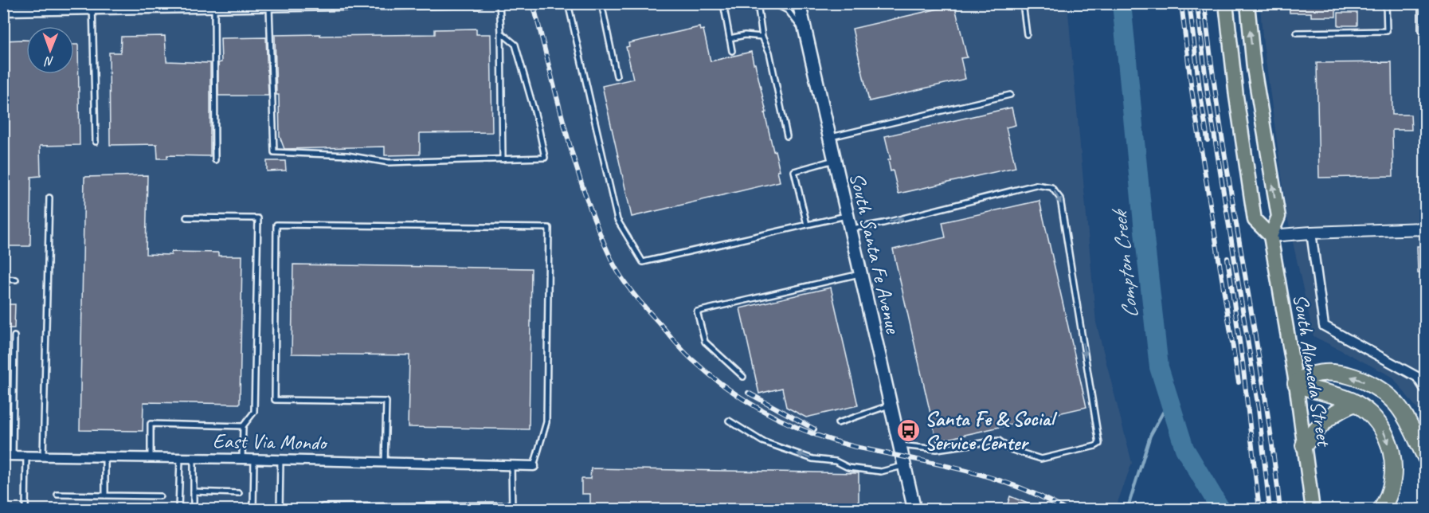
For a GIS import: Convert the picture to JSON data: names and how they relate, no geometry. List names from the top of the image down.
{
  "streets": {
    "main road": ["South Santa Fe Avenue", "South Alameda Street"],
    "street": ["East Via Mondo"]
  },
  "water": ["Compton Creek"],
  "places": {
    "bus stop": ["Santa Fe & Social Service Center"]
  },
  "north": "bottom"
}
